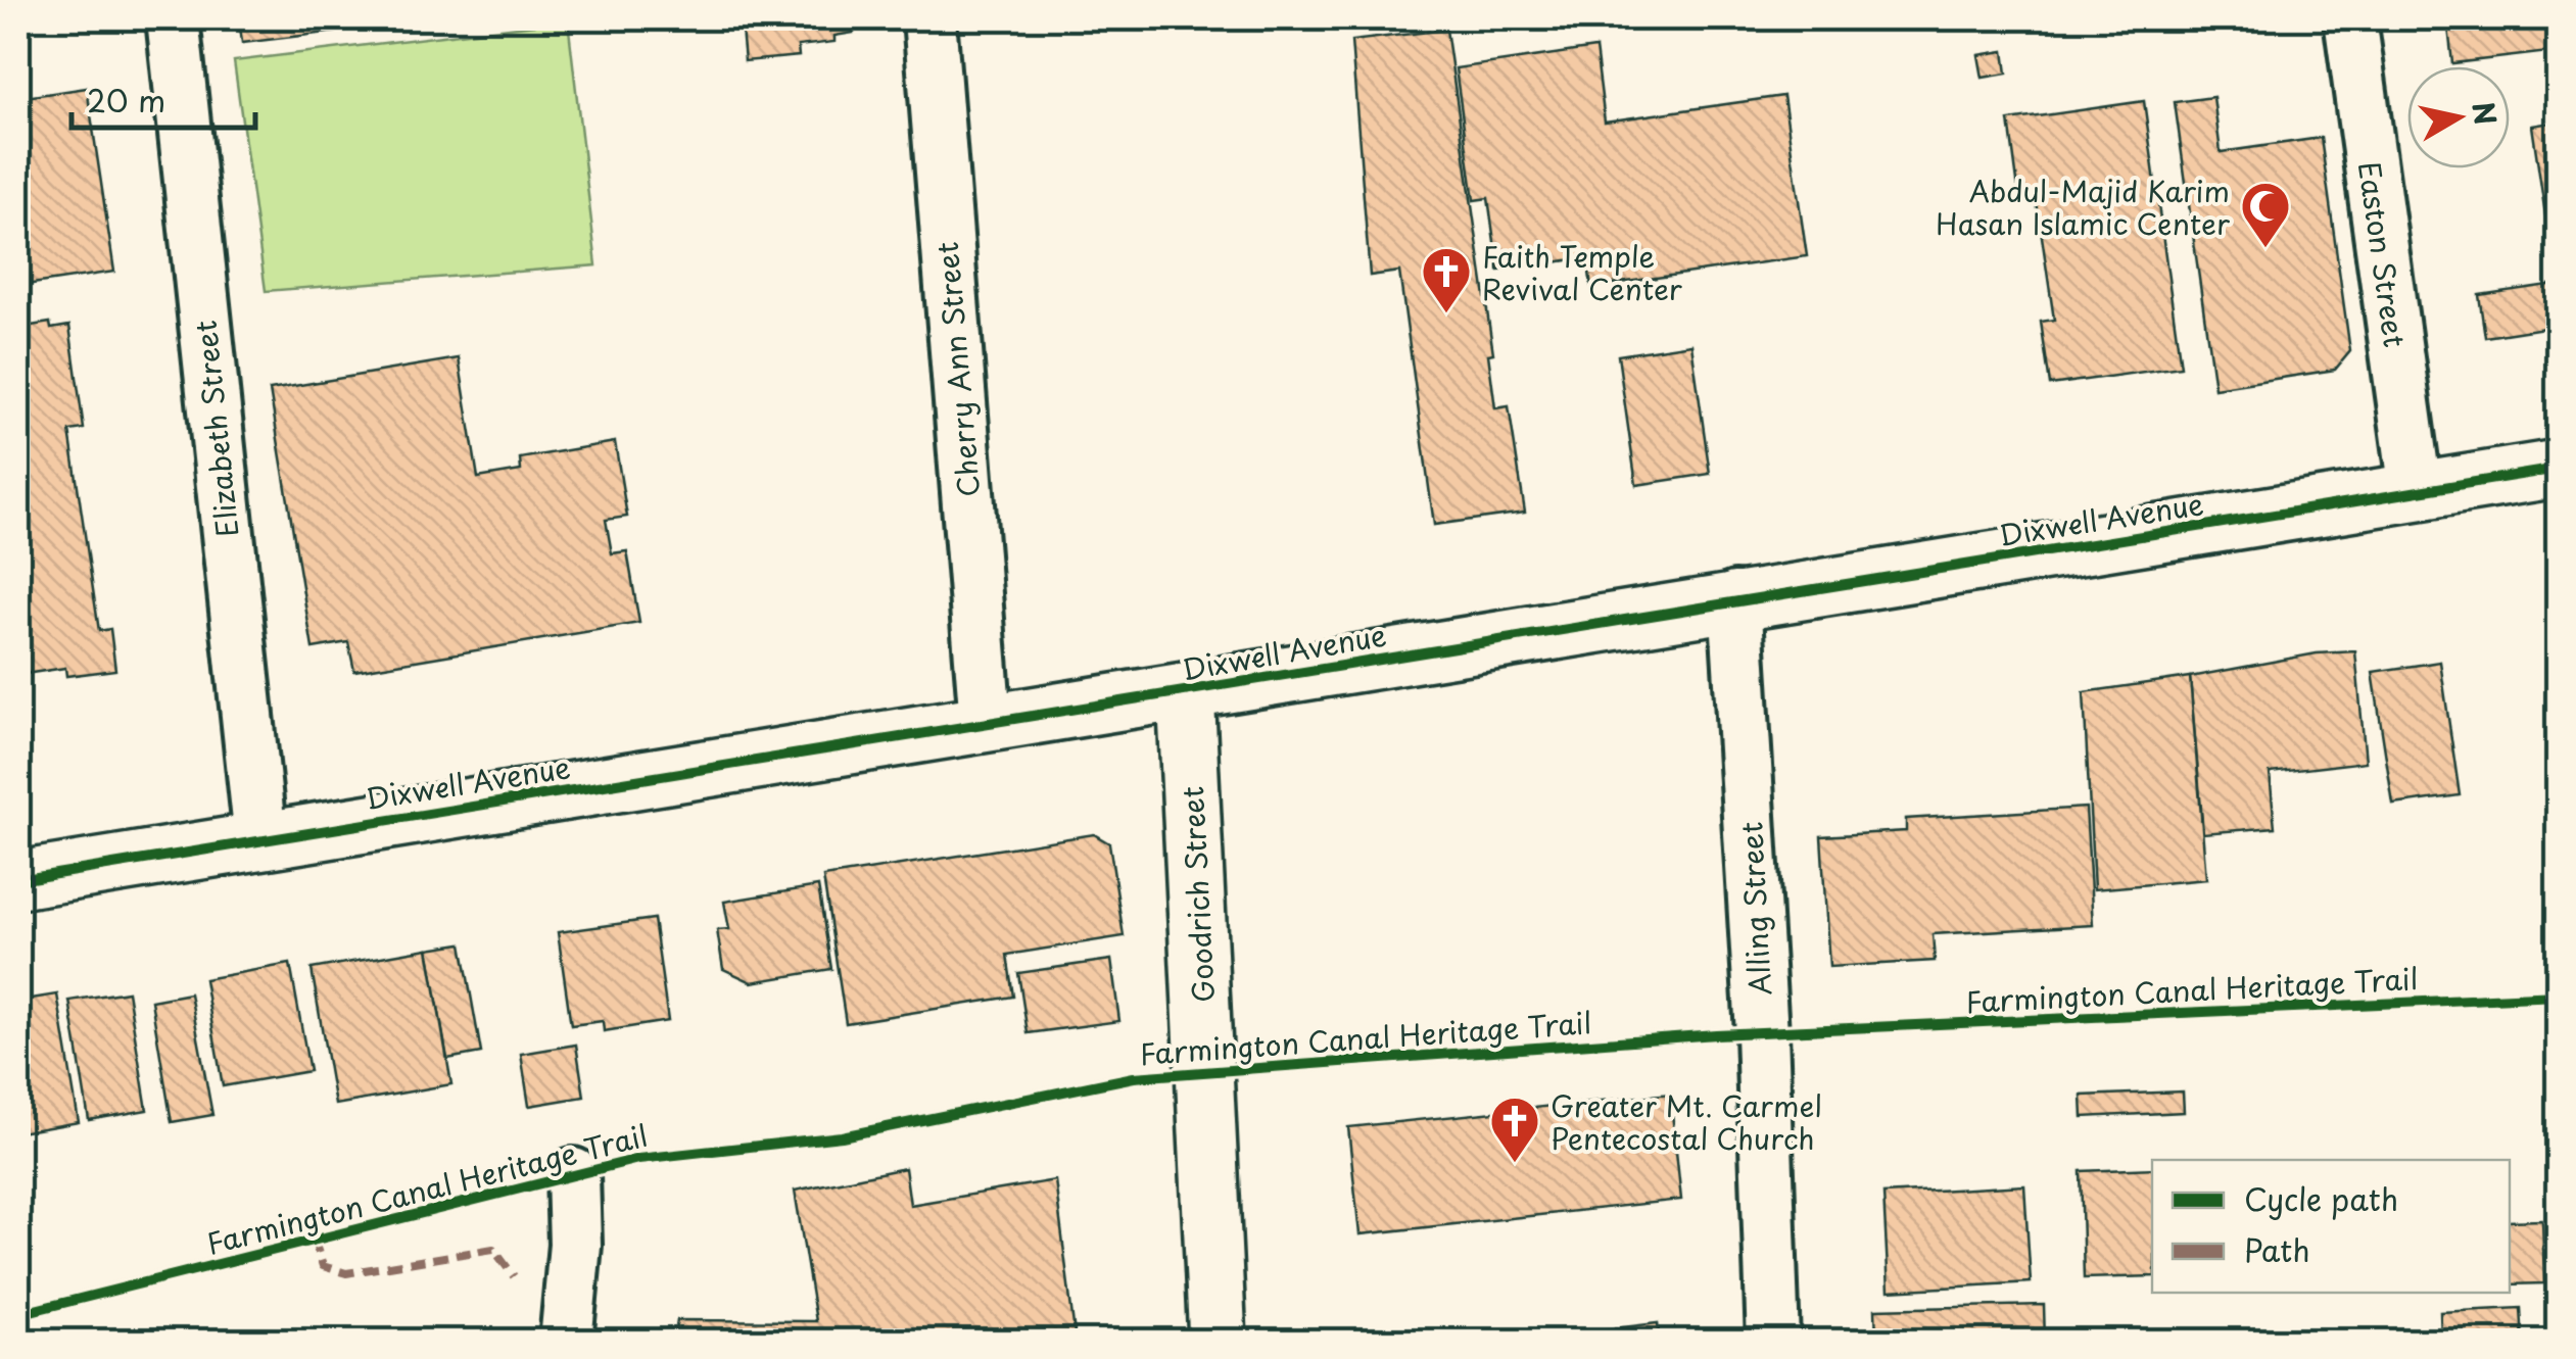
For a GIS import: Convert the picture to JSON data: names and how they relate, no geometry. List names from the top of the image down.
{
  "streets": {
    "main road": ["Dixwell Avenue", "Goodrich Street"],
    "street": [
      "Easton Street",
      "Cherry Ann Street",
      "Elizabeth Street",
      "Alling Street"
    ],
    "cycle path": ["Farmington Canal Heritage Trail"]
  },
  "crossings": [
    ["Easton Street", "Dixwell Avenue"],
    ["Cherry Ann Street", "Dixwell Avenue"],
    ["Elizabeth Street", "Dixwell Avenue"],
    ["Dixwell Avenue", "Goodrich Street"],
    ["Dixwell Avenue", "Alling Street"]
  ],
  "places": {
    "mosque": ["Abdul-Majid Karim Hasan Islamic Center"],
    "church": ["Faith Temple Revival Center", "Greater Mt. Carmel Pentecostal Church"]
  },
  "legend": ["Cycle path", "Path"],
  "scale_bar": "20 m",
  "north": "right"
}
